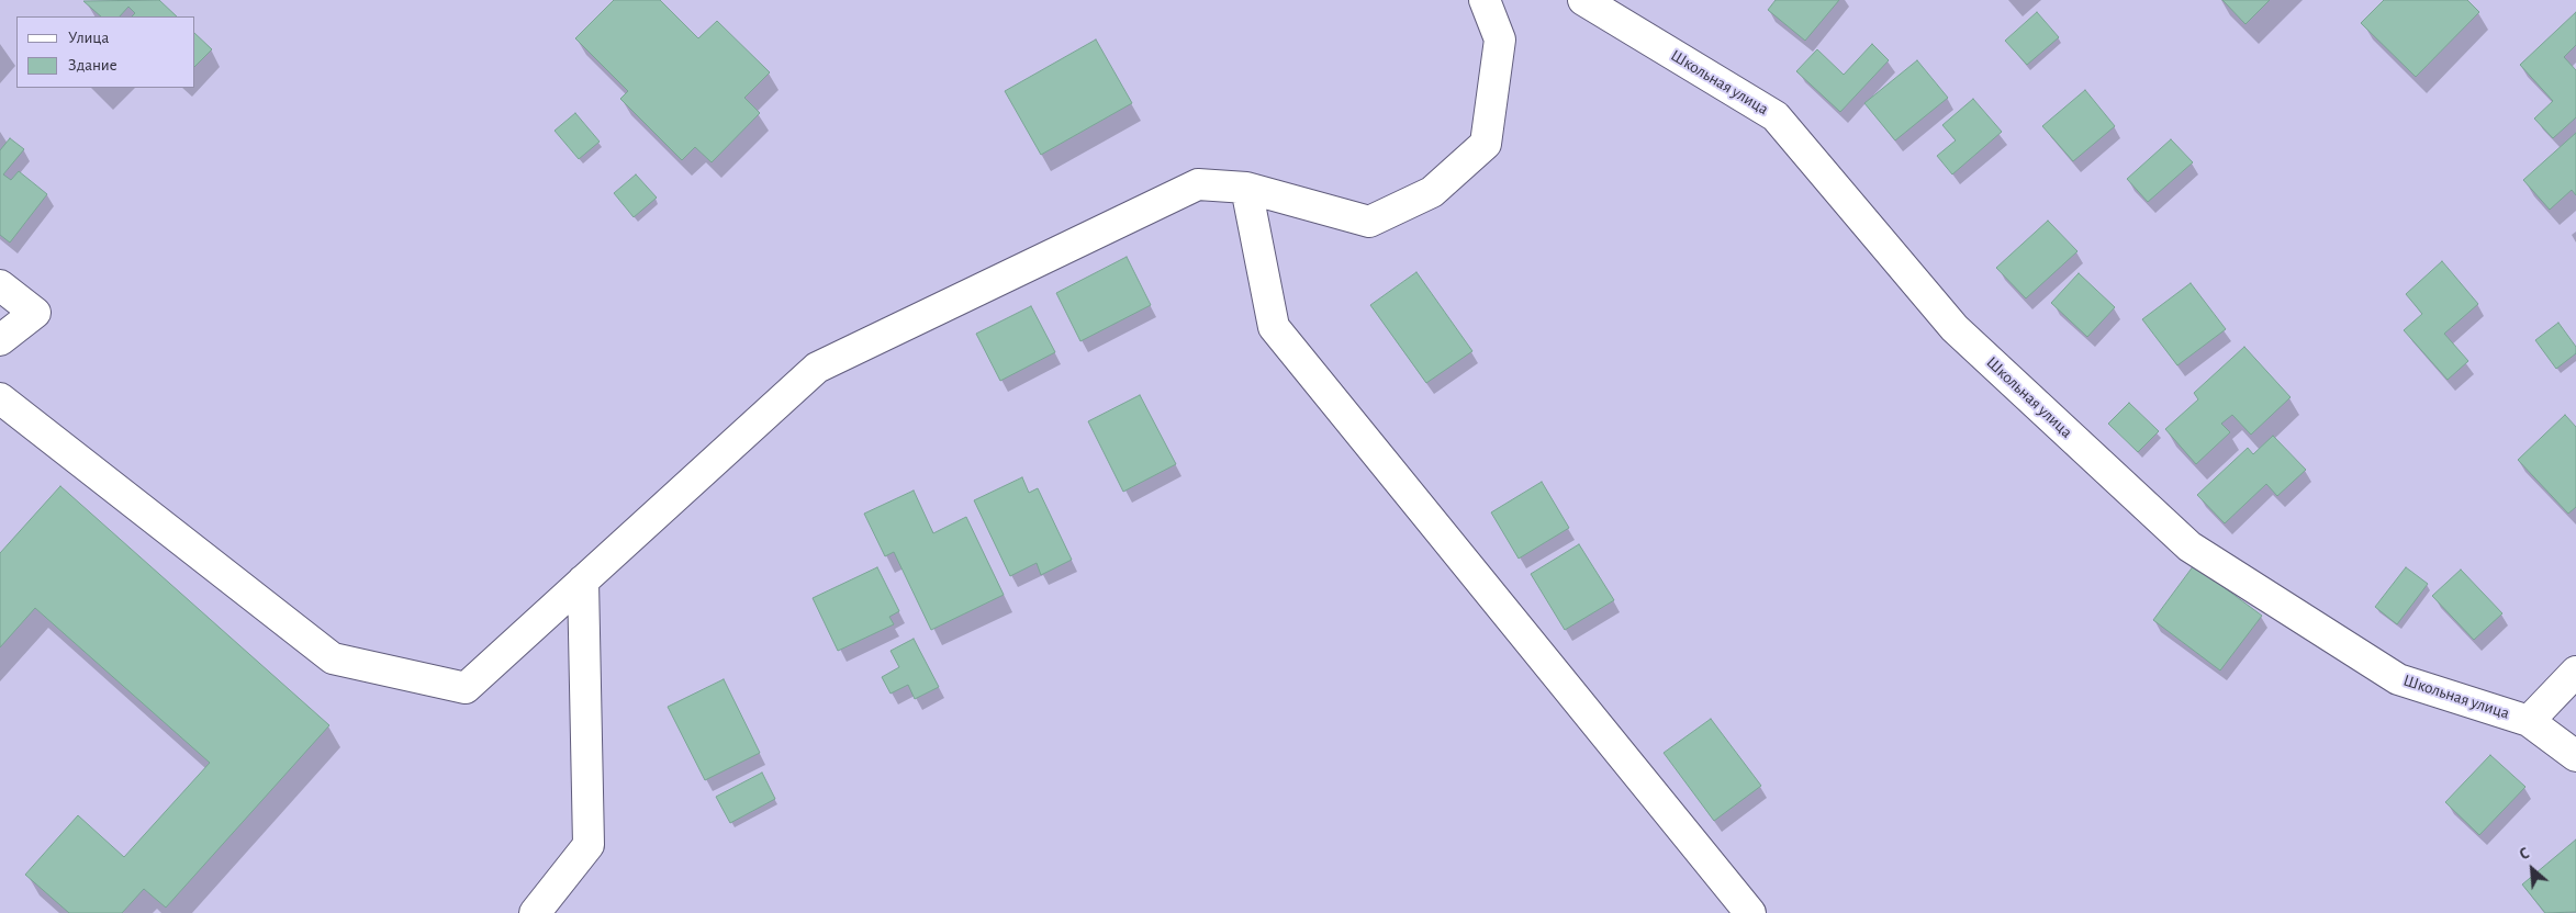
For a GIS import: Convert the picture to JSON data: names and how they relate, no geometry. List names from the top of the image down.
{
  "streets": {
    "street": ["Школьная улица"]
  },
  "legend": ["Улица", "Здание"],
  "north": "top left"
}
